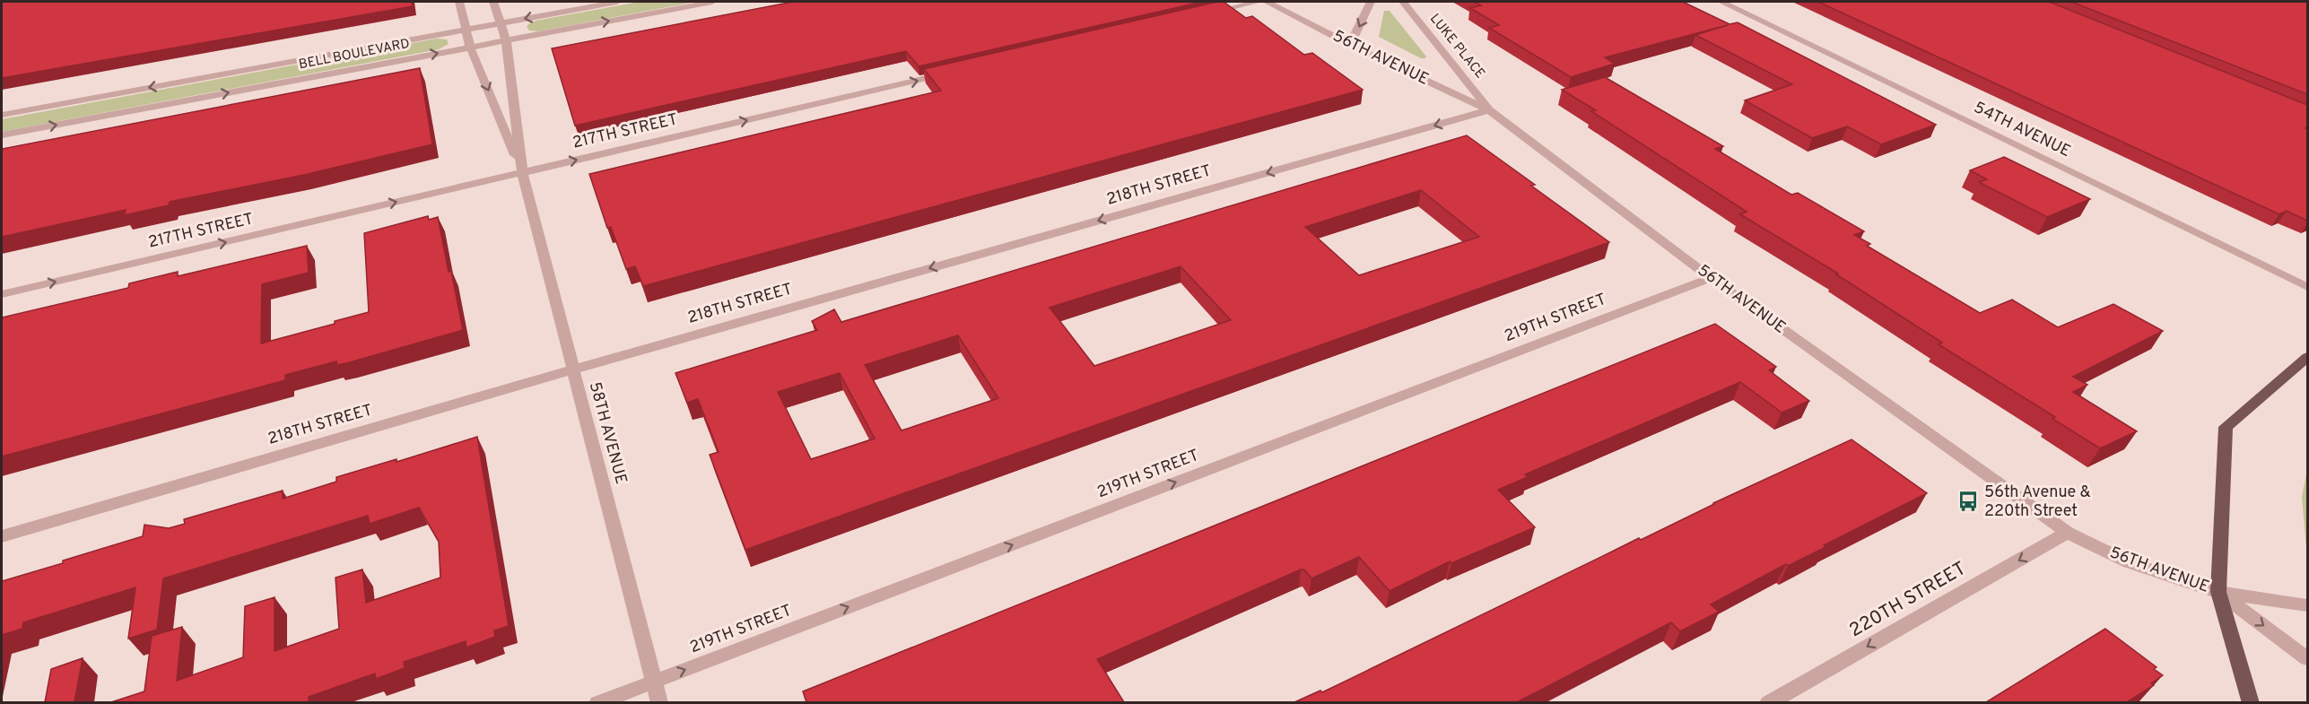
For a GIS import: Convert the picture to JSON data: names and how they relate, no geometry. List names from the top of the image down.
{
  "streets": {
    "street": [
      "LUKE PLACE",
      "BELL BOULEVARD",
      "56TH AVENUE",
      "54TH AVENUE",
      "217TH STREET",
      "218TH STREET",
      "219TH STREET",
      "58TH AVENUE",
      "220TH STREET"
    ]
  },
  "crossings": [
    ["LUKE PLACE", "56TH AVENUE"],
    ["LUKE PLACE", "218TH STREET"],
    ["BELL BOULEVARD", "58TH AVENUE"],
    ["56TH AVENUE", "218TH STREET"],
    ["56TH AVENUE", "219TH STREET"],
    ["56TH AVENUE", "220TH STREET"],
    ["217TH STREET", "58TH AVENUE"],
    ["218TH STREET", "58TH AVENUE"],
    ["219TH STREET", "58TH AVENUE"]
  ],
  "one_way": [
    "217TH STREET",
    "218TH STREET",
    "219TH STREET",
    "220TH STREET"
  ],
  "places": {
    "bus stop": ["56th Avenue & 220th Street"]
  }
}
